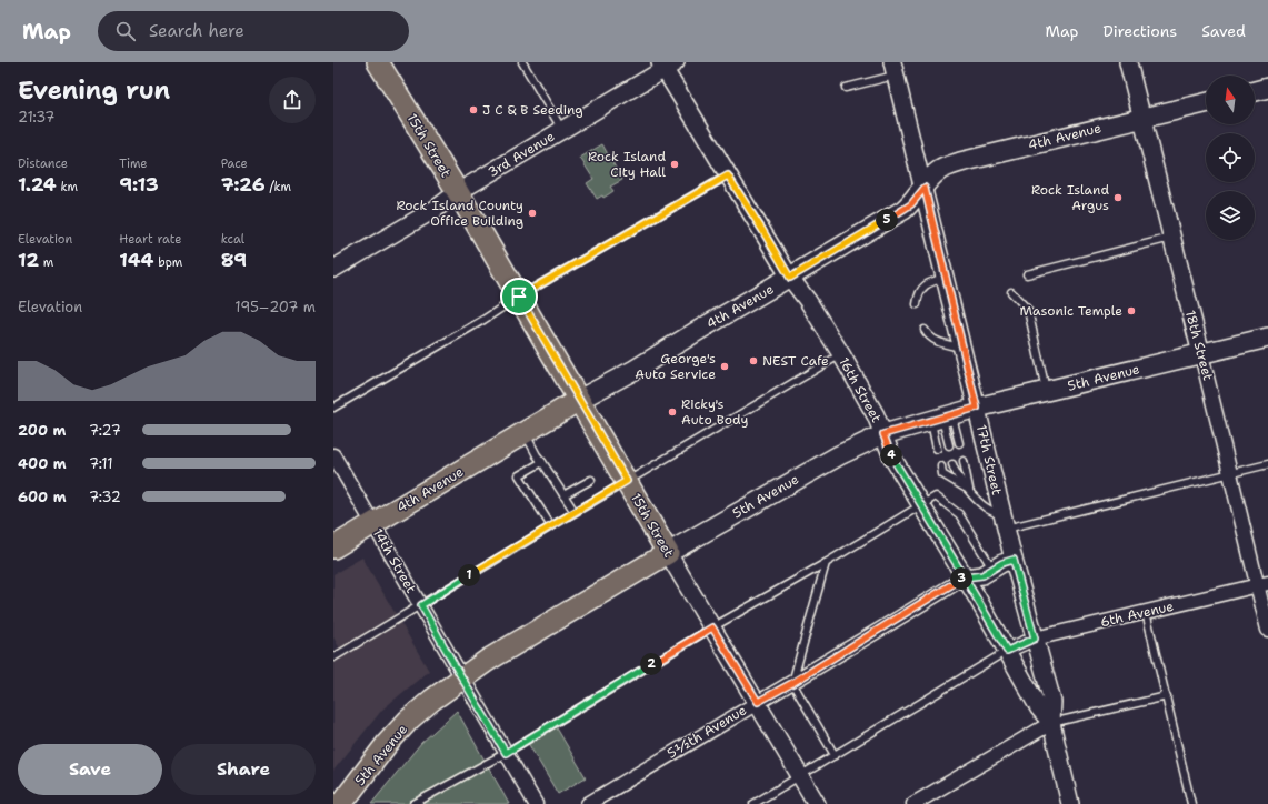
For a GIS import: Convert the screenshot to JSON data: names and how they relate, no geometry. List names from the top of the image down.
{
  "streets": {
    "main road": ["4th Avenue", "15th Street", "5th Avenue"],
    "street": [
      "3rd Avenue",
      "18th Street",
      "16th Street",
      "17th Street",
      "14th Street",
      "6th Avenue",
      "5½th Avenue"
    ]
  },
  "crossings": [
    ["4th Avenue", "15th Street"],
    ["4th Avenue", "18th Street"],
    ["4th Avenue", "16th Street"],
    ["4th Avenue", "17th Street"],
    ["4th Avenue", "14th Street"],
    ["15th Street", "3rd Avenue"],
    ["15th Street", "5th Avenue"],
    ["15th Street", "5½th Avenue"],
    ["3rd Avenue", "16th Street"],
    ["18th Street", "5th Avenue"],
    ["18th Street", "6th Avenue"],
    ["5th Avenue", "16th Street"],
    ["5th Avenue", "17th Street"],
    ["5th Avenue", "14th Street"],
    ["16th Street", "17th Street"],
    ["16th Street", "6th Avenue"],
    ["16th Street", "5½th Avenue"],
    ["17th Street", "6th Avenue"]
  ],
  "places": [
    "J C & B Seeding",
    "Rock Island City Hall",
    "Rock Island Argus",
    "Rock Island County Office Building",
    "Masonic Temple",
    "NEST Cafe",
    "George's Auto Service",
    "Ricky's Auto Body"
  ],
  "north": "top",
  "page": {
    "header": "Map",
    "search": "Search here",
    "nav": ["Map", "Directions", "Saved"],
    "heading": ["Evening run", "21:37"],
    "stats": [
      ["Distance", "1.24 km"],
      ["Time", "9:13"],
      ["Pace", "7:26 /km"],
      ["Elevation", "12 m"],
      ["Heart rate", "144 bpm"],
      ["kcal", "89"]
    ],
    "pins": [
      "5",
      "4",
      "1",
      "3",
      "2"
    ],
    "chart": ["Elevation", "195–207 m"],
    "list": [
      {
        "name": "200 m",
        "note": "7:27"
      },
      {
        "name": "400 m",
        "note": "7:11"
      },
      {
        "name": "600 m",
        "note": "7:32"
      }
    ],
    "buttons": ["Save", "Share"]
  }
}
